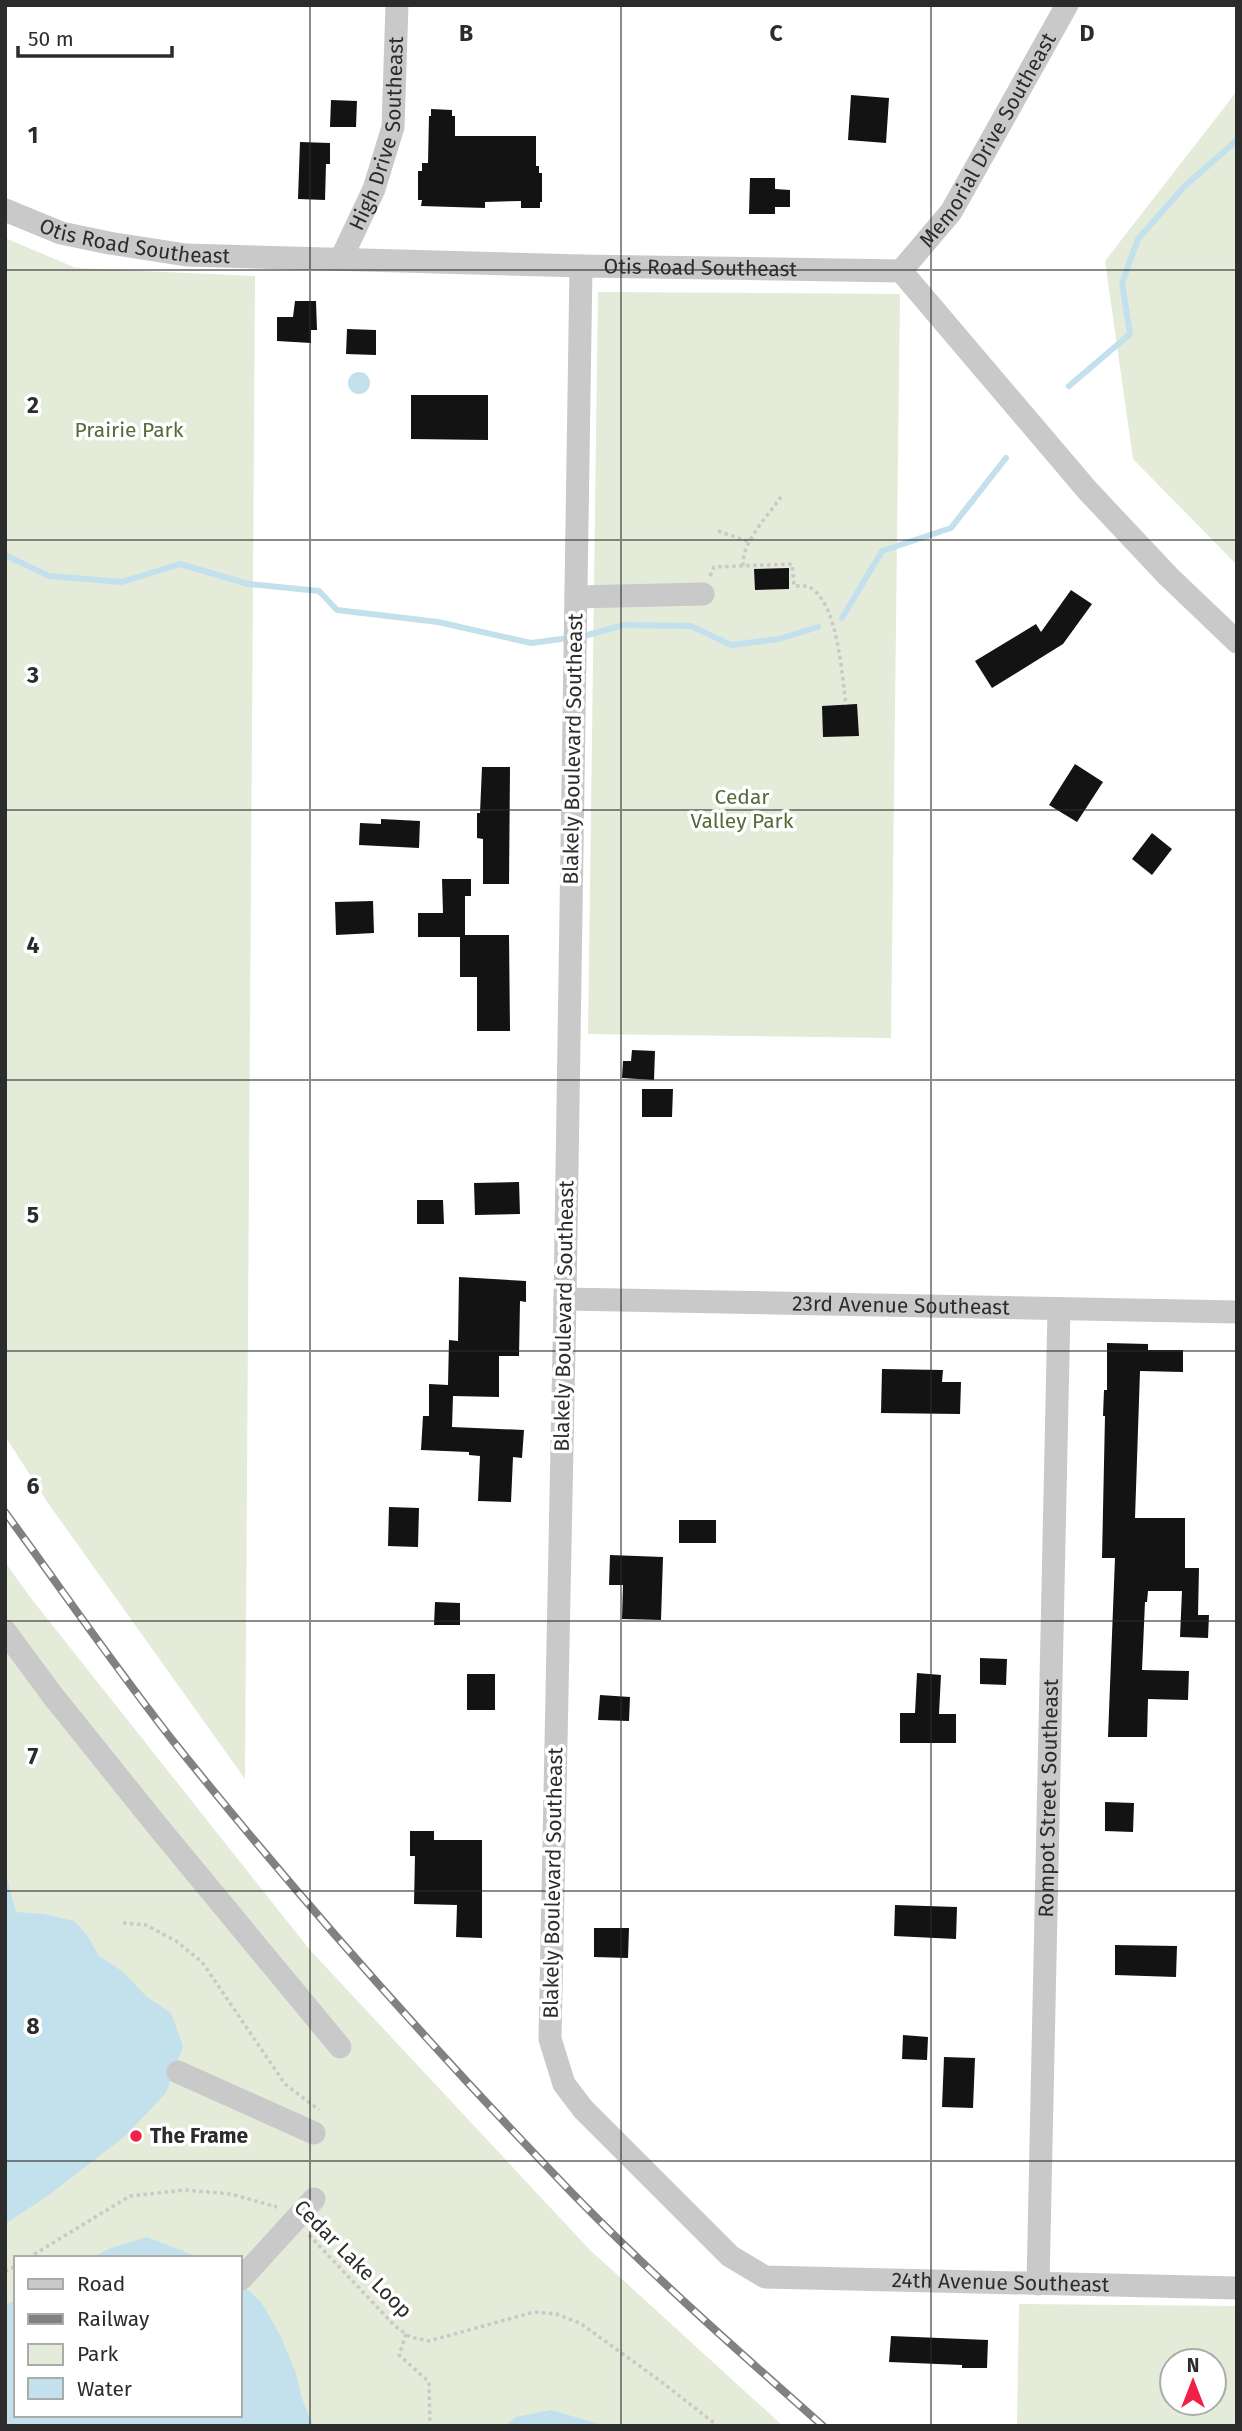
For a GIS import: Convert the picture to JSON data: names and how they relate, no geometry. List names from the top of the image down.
{
  "streets": {
    "street": [
      "High Drive Southeast",
      "Memorial Drive Southeast",
      "Otis Road Southeast",
      "Blakely Boulevard Southeast",
      "23rd Avenue Southeast",
      "Rompot Street Southeast",
      "24th Avenue Southeast"
    ],
    "path": ["Cedar Lake Loop"]
  },
  "crossings": [
    ["High Drive Southeast", "Otis Road Southeast"],
    ["Memorial Drive Southeast", "Otis Road Southeast"],
    ["Otis Road Southeast", "Blakely Boulevard Southeast"],
    ["Blakely Boulevard Southeast", "23rd Avenue Southeast"],
    ["Blakely Boulevard Southeast", "24th Avenue Southeast"],
    ["23rd Avenue Southeast", "Rompot Street Southeast"],
    ["Rompot Street Southeast", "24th Avenue Southeast"]
  ],
  "parks": ["Prairie Park", "Cedar Valley Park"],
  "places": ["The Frame"],
  "legend": [
    "Road",
    "Railway",
    "Park",
    "Water"
  ],
  "scale_bar": "50 m",
  "north": "top",
  "grid": {
    "columns": ["B", "C", "D"],
    "rows": [
      "1",
      "2",
      "3",
      "4",
      "5",
      "6",
      "7",
      "8"
    ]
  }
}
